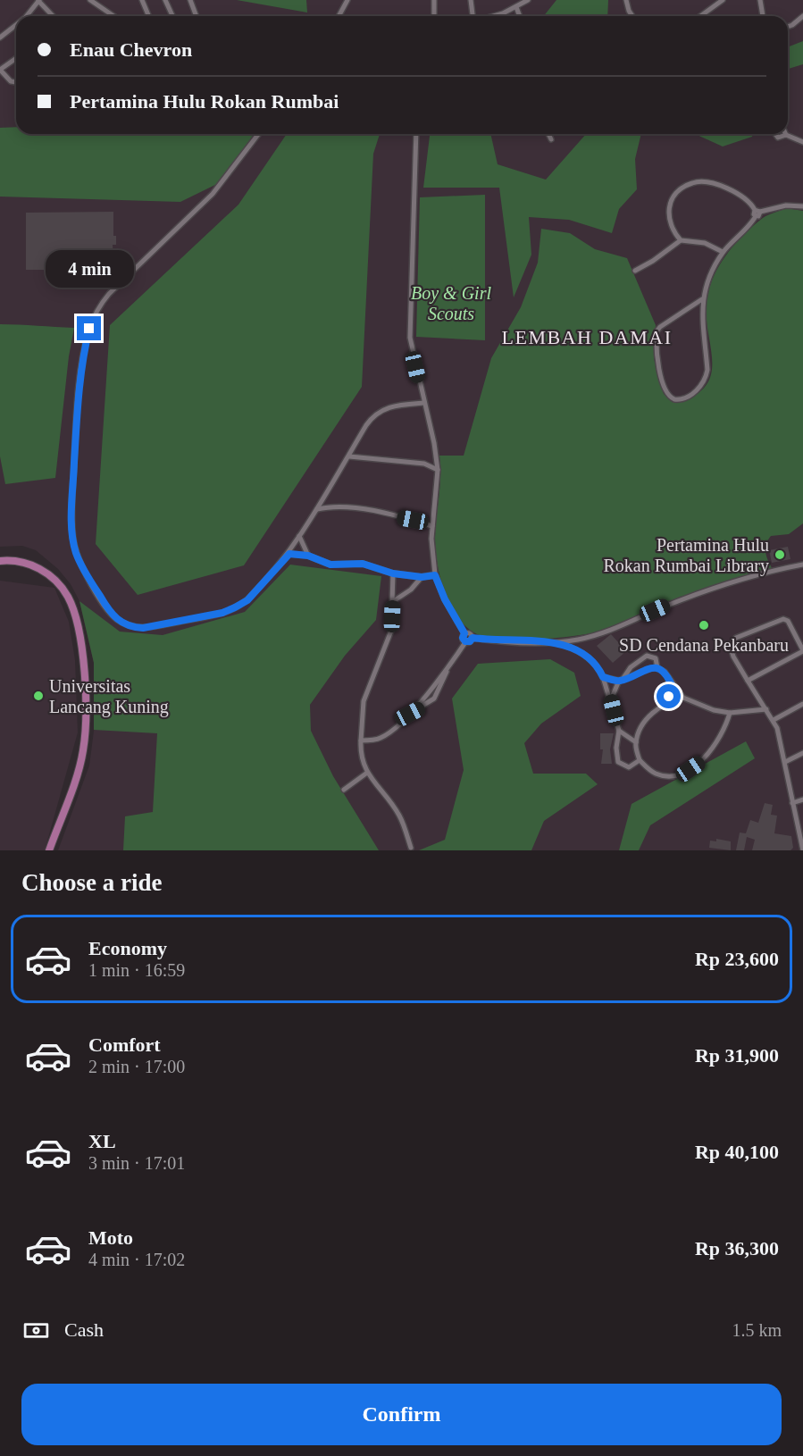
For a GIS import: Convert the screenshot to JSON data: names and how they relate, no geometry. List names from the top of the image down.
{
  "districts": ["LEMBAH DAMAI"],
  "parks": ["Boy & Girl Scouts"],
  "places": ["Pertamina Hulu Rokan Rumbai Library", "SD Cendana Pekanbaru", "Universitas Lancang Kuning"],
  "page": {
    "banner": ["Enau Chevron", "Pertamina Hulu Rokan Rumbai"],
    "bubble": "4 min",
    "heading": "Choose a ride",
    "list": [
      {
        "name": "Economy",
        "note": "1 min · 16:59",
        "value": "Rp 23,600"
      },
      {
        "name": "Comfort",
        "note": "2 min · 17:00",
        "value": "Rp 31,900"
      },
      {
        "name": "XL",
        "note": "3 min · 17:01",
        "value": "Rp 40,100"
      },
      {
        "name": "Moto",
        "note": "4 min · 17:02",
        "value": "Rp 36,300"
      }
    ],
    "pay": ["Cash", "1.5 km"],
    "buttons": "Confirm"
  }
}
